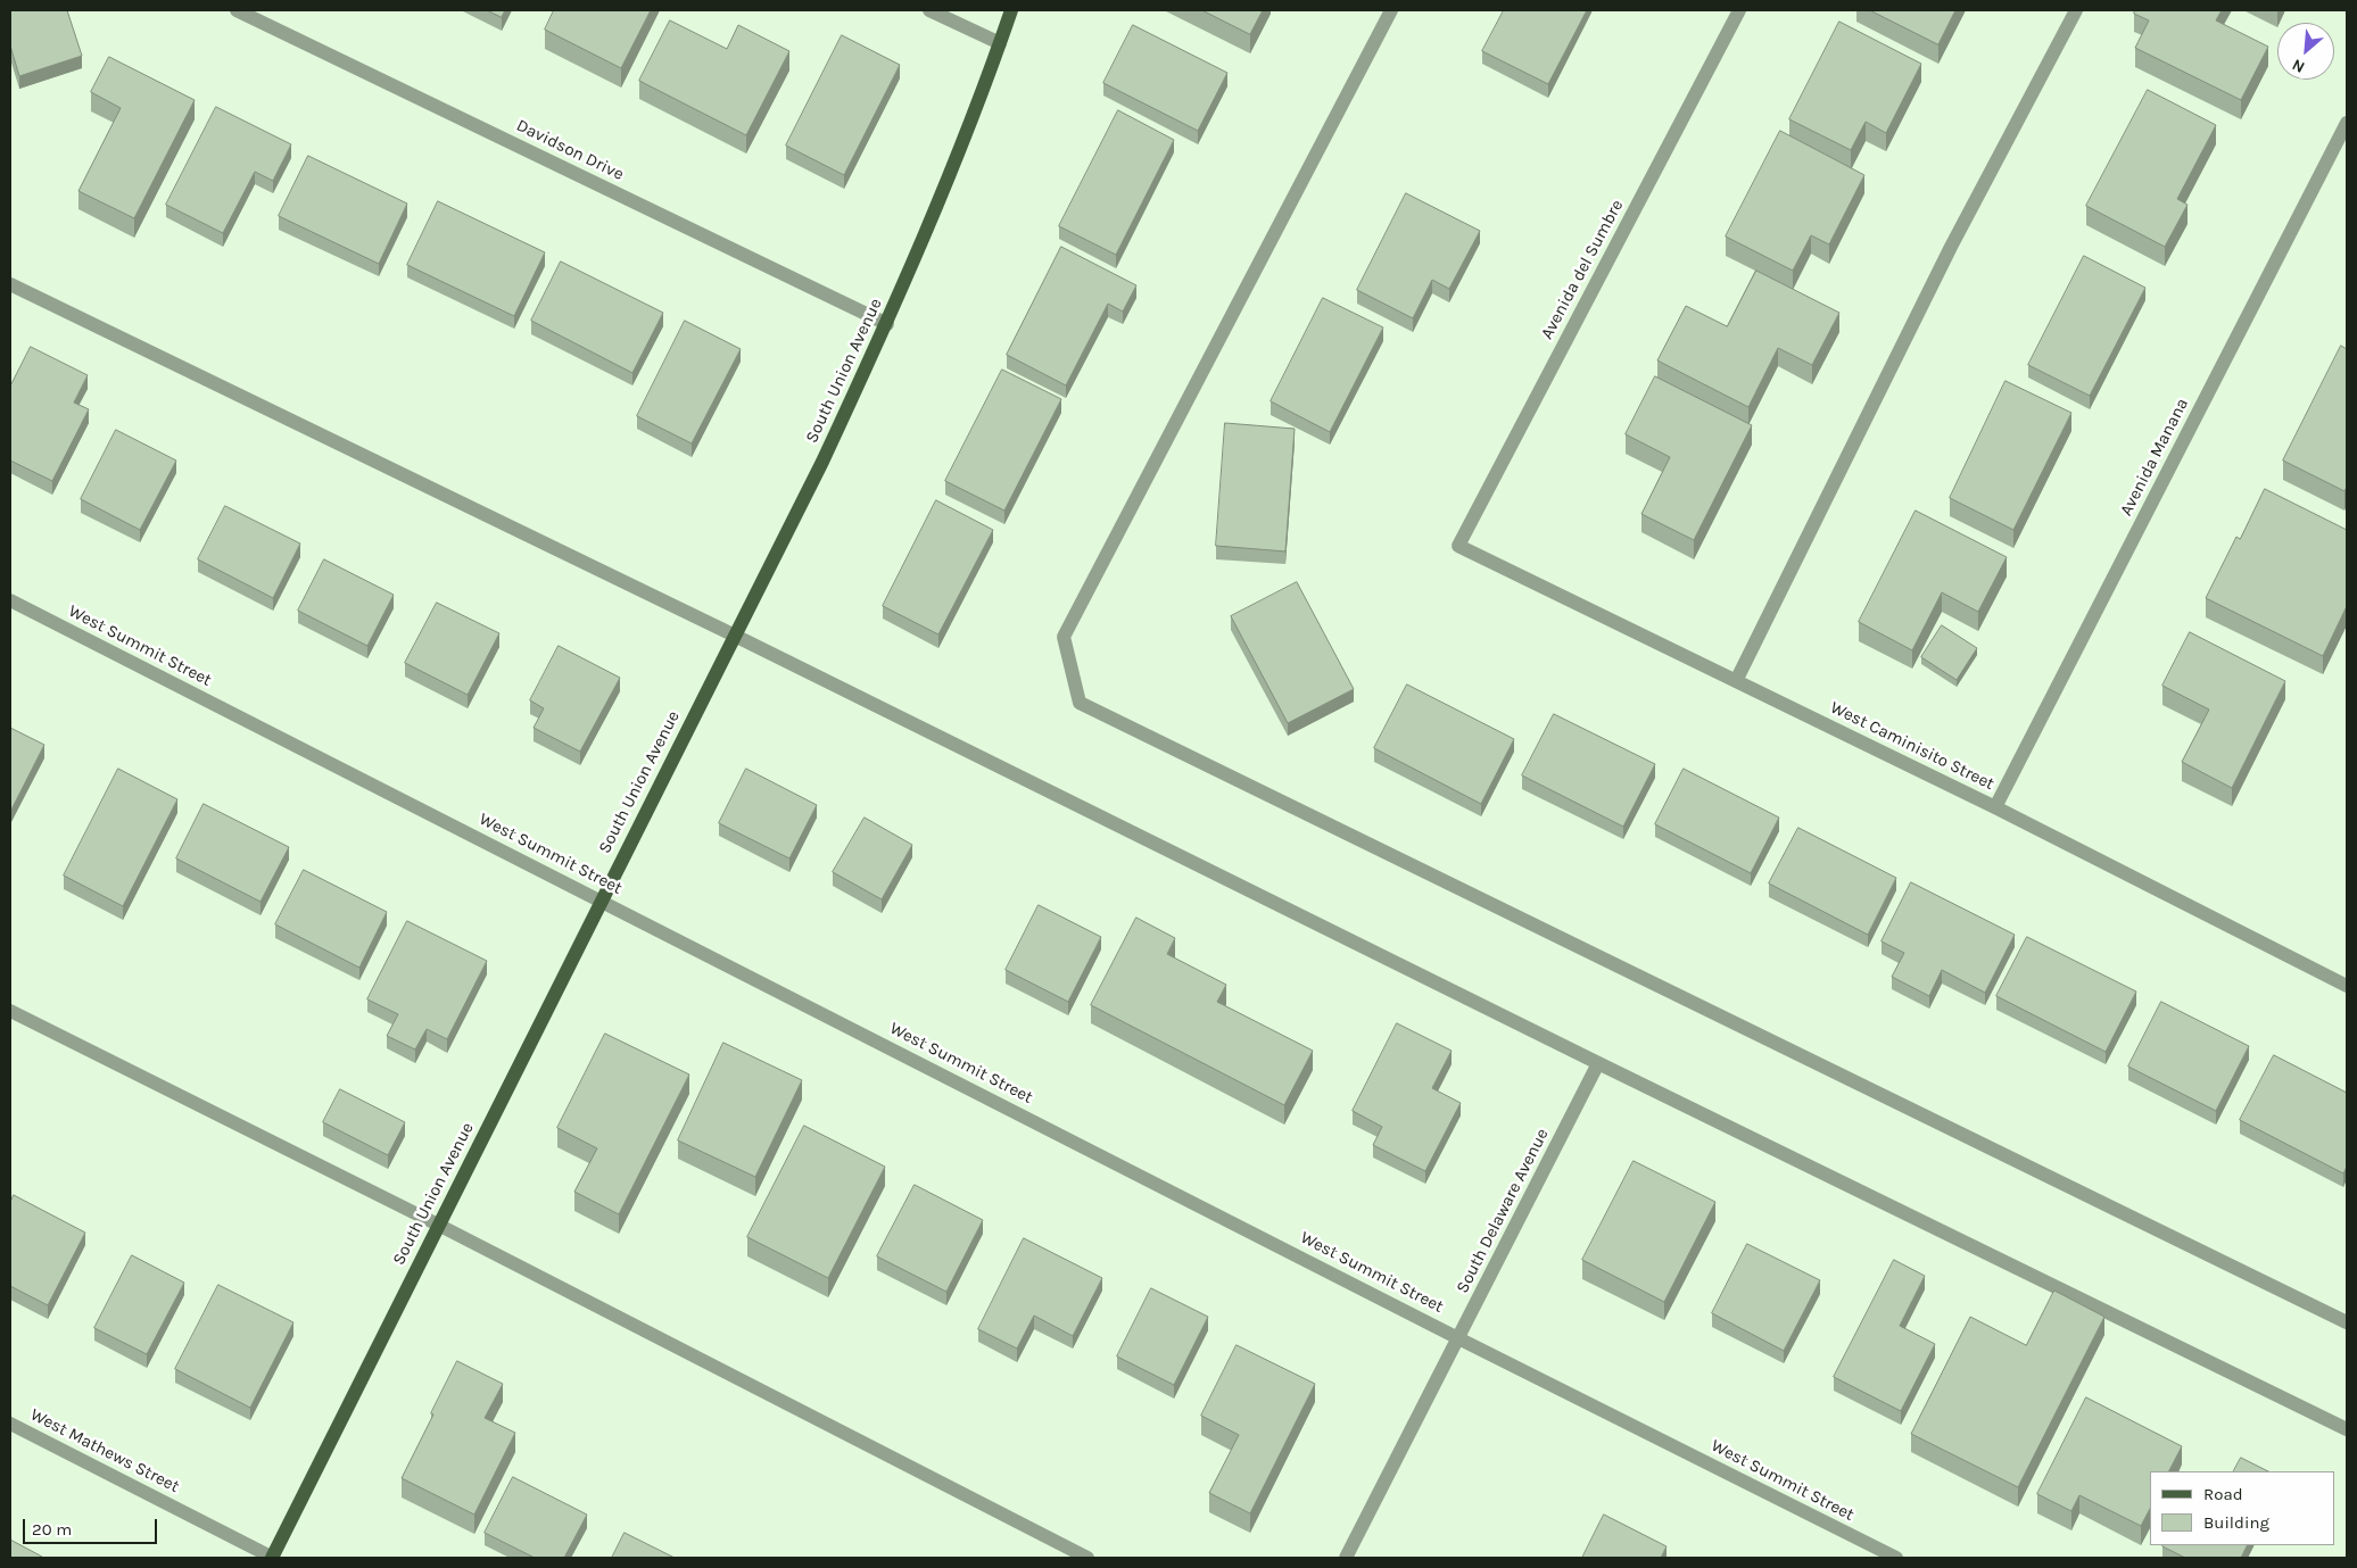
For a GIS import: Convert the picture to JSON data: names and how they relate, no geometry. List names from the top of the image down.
{
  "streets": {
    "main road": ["South Union Avenue"],
    "street": [
      "Davidson Drive",
      "Avenida del Sumbre",
      "Avenida Manana",
      "West Summit Street",
      "West Caminisito Street",
      "South Delaware Avenue",
      "West Mathews Street"
    ]
  },
  "crossings": [
    ["Davidson Drive", "South Union Avenue"],
    ["Avenida del Sumbre", "West Caminisito Street"],
    ["South Union Avenue", "West Summit Street"],
    ["South Union Avenue", "West Mathews Street"],
    ["Avenida Manana", "West Caminisito Street"],
    ["West Summit Street", "South Delaware Avenue"]
  ],
  "legend": ["Road", "Building"],
  "scale_bar": "20 m",
  "north": "bottom left"
}
